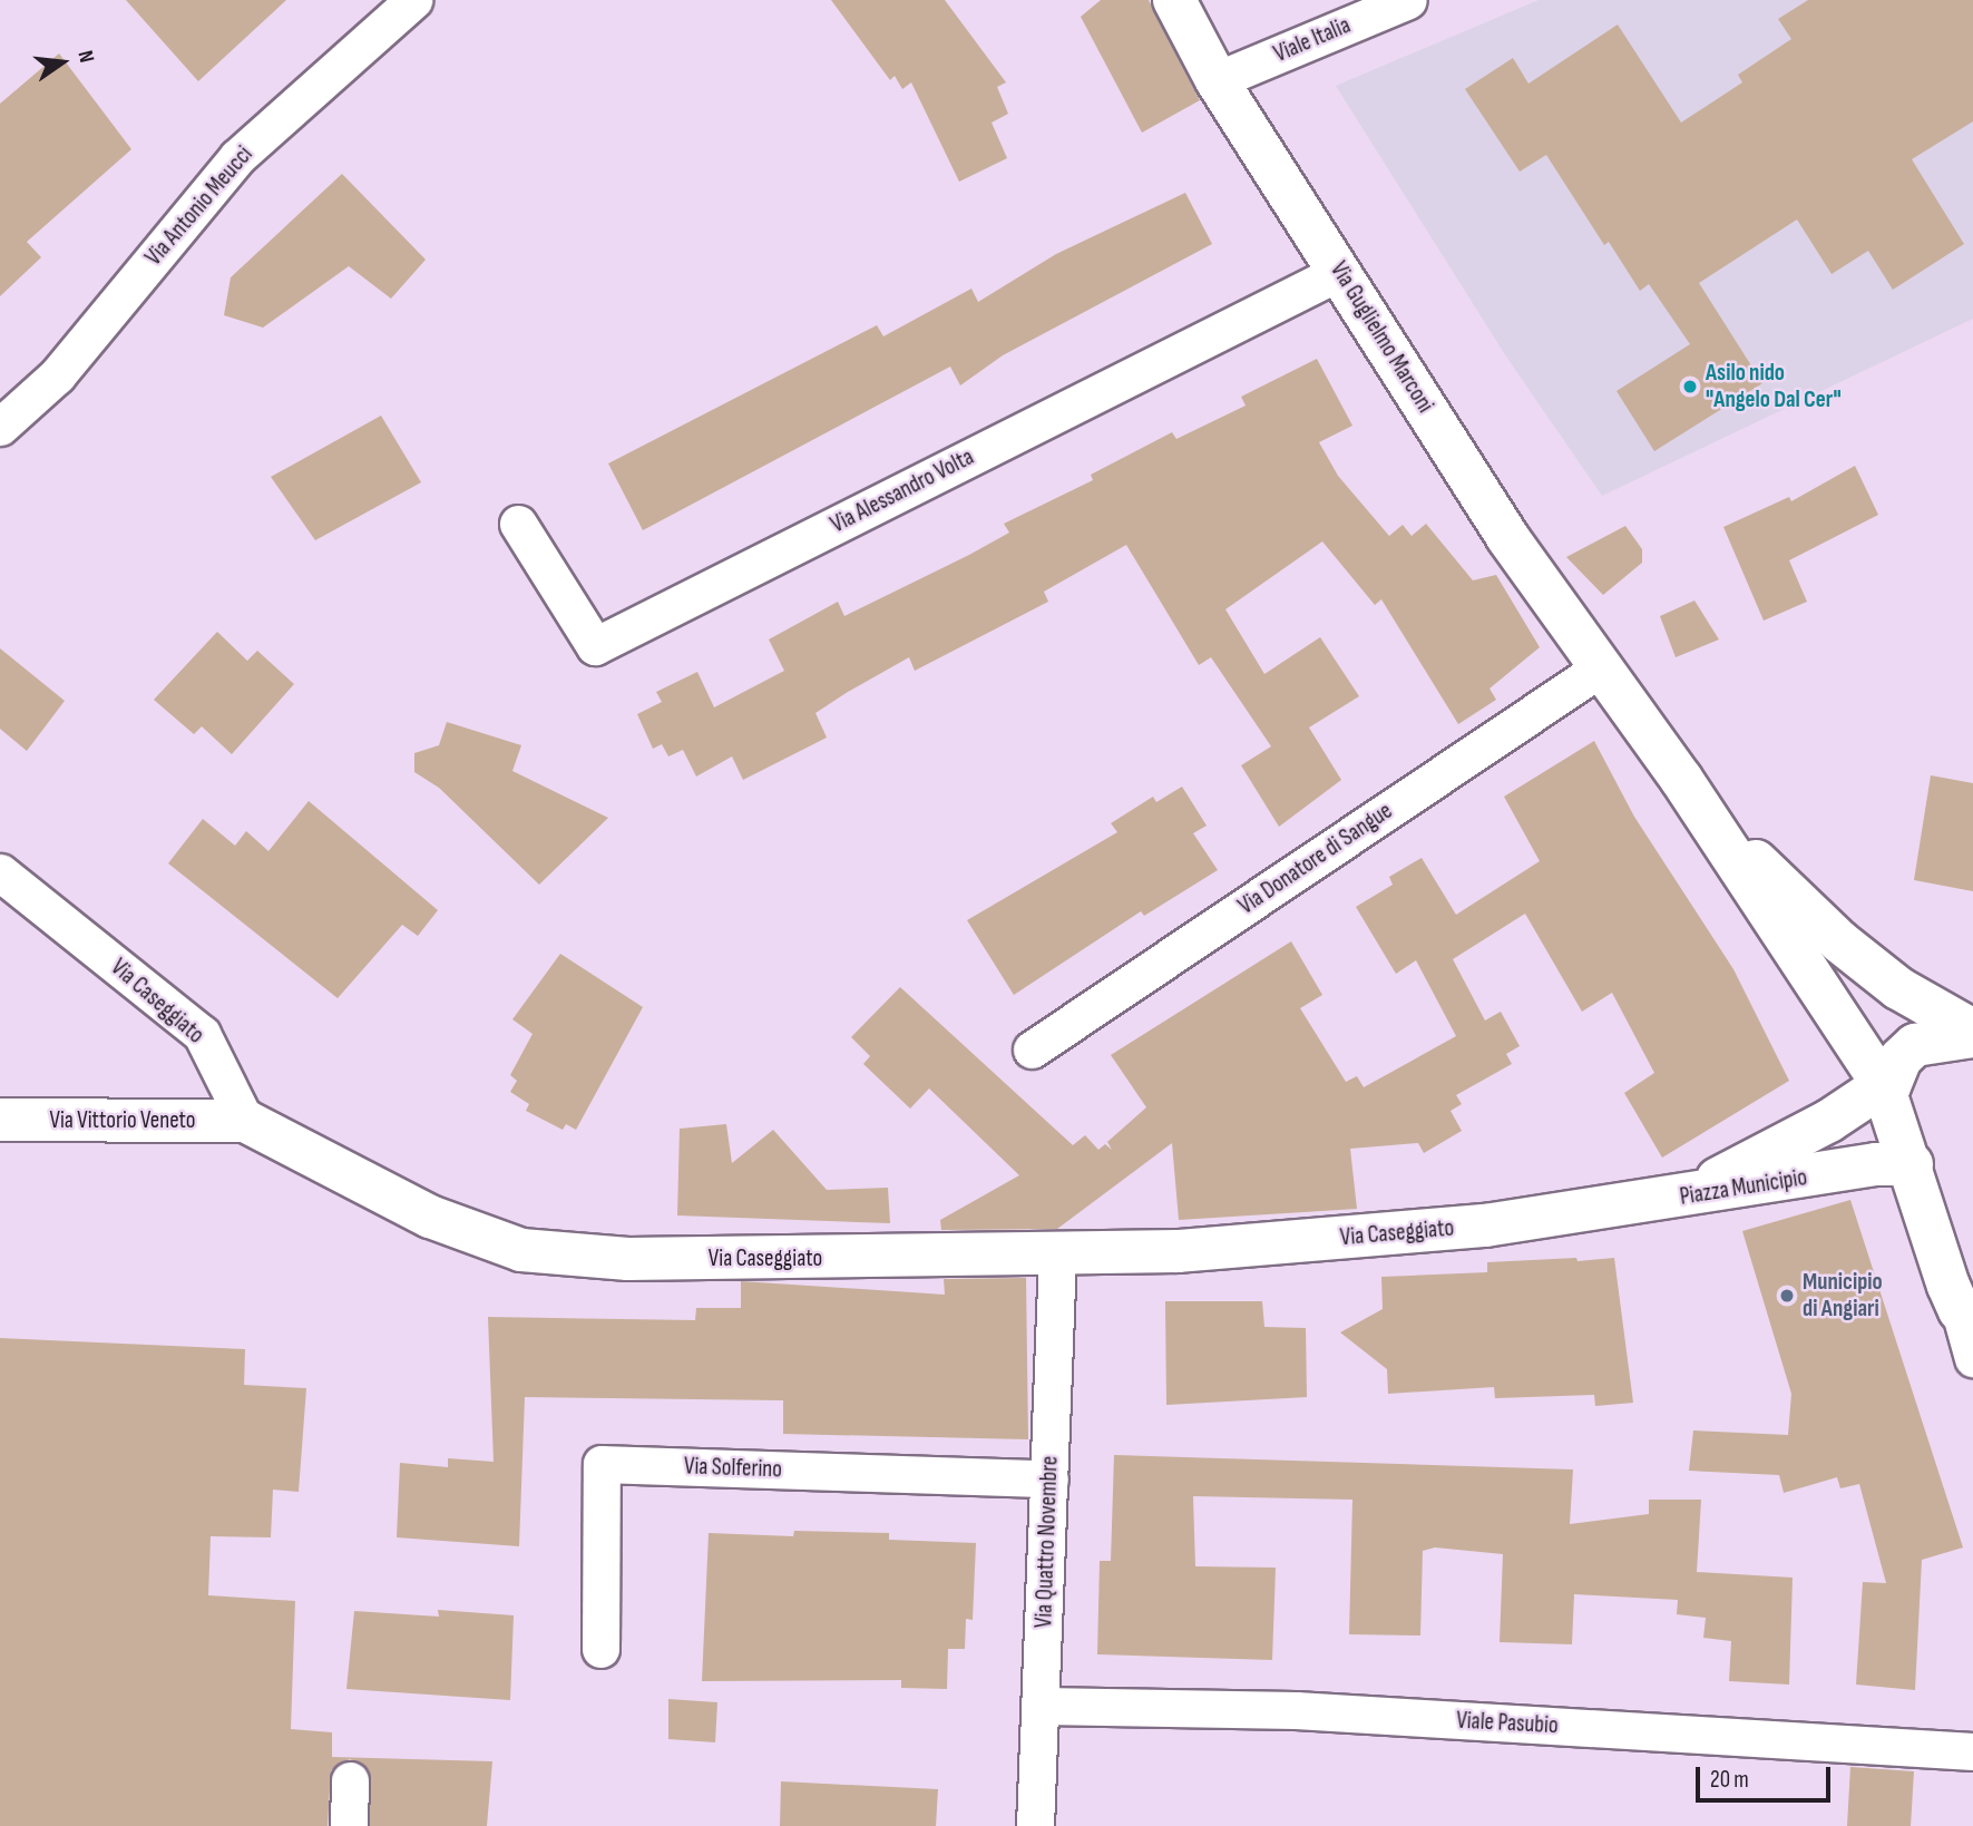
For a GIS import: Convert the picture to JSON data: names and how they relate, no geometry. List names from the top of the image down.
{
  "streets": {
    "street": [
      "Viale Italia",
      "Via Antonio Meucci",
      "Via Guglielmo Marconi",
      "Via Alessandro Volta",
      "Via Donatore di Sangue",
      "Via Caseggiato",
      "Via Vittorio Veneto",
      "Piazza Municipio",
      "Via Solferino",
      "Via Quattro Novembre",
      "Viale Pasubio"
    ]
  },
  "crossings": [
    ["Viale Italia", "Via Guglielmo Marconi"],
    ["Via Guglielmo Marconi", "Via Alessandro Volta"],
    ["Via Guglielmo Marconi", "Via Donatore di Sangue"],
    ["Via Guglielmo Marconi", "Piazza Municipio"],
    ["Via Donatore di Sangue", "Piazza Municipio"],
    ["Via Caseggiato", "Via Vittorio Veneto"],
    ["Via Caseggiato", "Piazza Municipio"],
    ["Via Caseggiato", "Via Quattro Novembre"],
    ["Via Solferino", "Via Quattro Novembre"],
    ["Via Quattro Novembre", "Viale Pasubio"]
  ],
  "places": ["Asilo nido \"Angelo Dal Cer\"", "Municipio di Angiari"],
  "scale_bar": "20 m",
  "north": "right"
}
